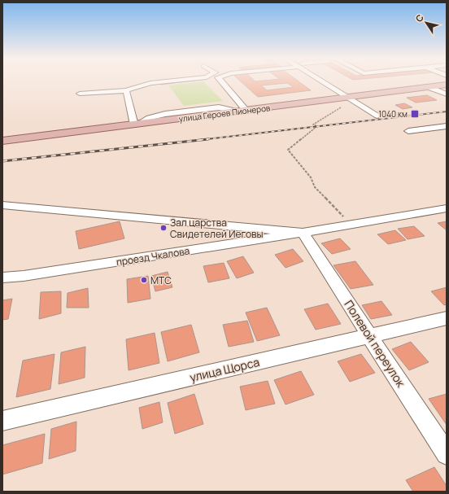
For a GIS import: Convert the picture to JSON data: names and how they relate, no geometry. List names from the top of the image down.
{
  "streets": {
    "main road": ["улица Героев Пионеров"],
    "street": ["проезд Чкалова", "Полевой переулок", "улица Щорса"]
  },
  "crossings": [
    ["проезд Чкалова", "Полевой переулок"],
    ["Полевой переулок", "улица Щорса"]
  ],
  "places": {
    "transit": ["1040 км"],
    "other": ["Зал царства Свидетелей Иеговы", "МТС"]
  },
  "north": "top left"
}
